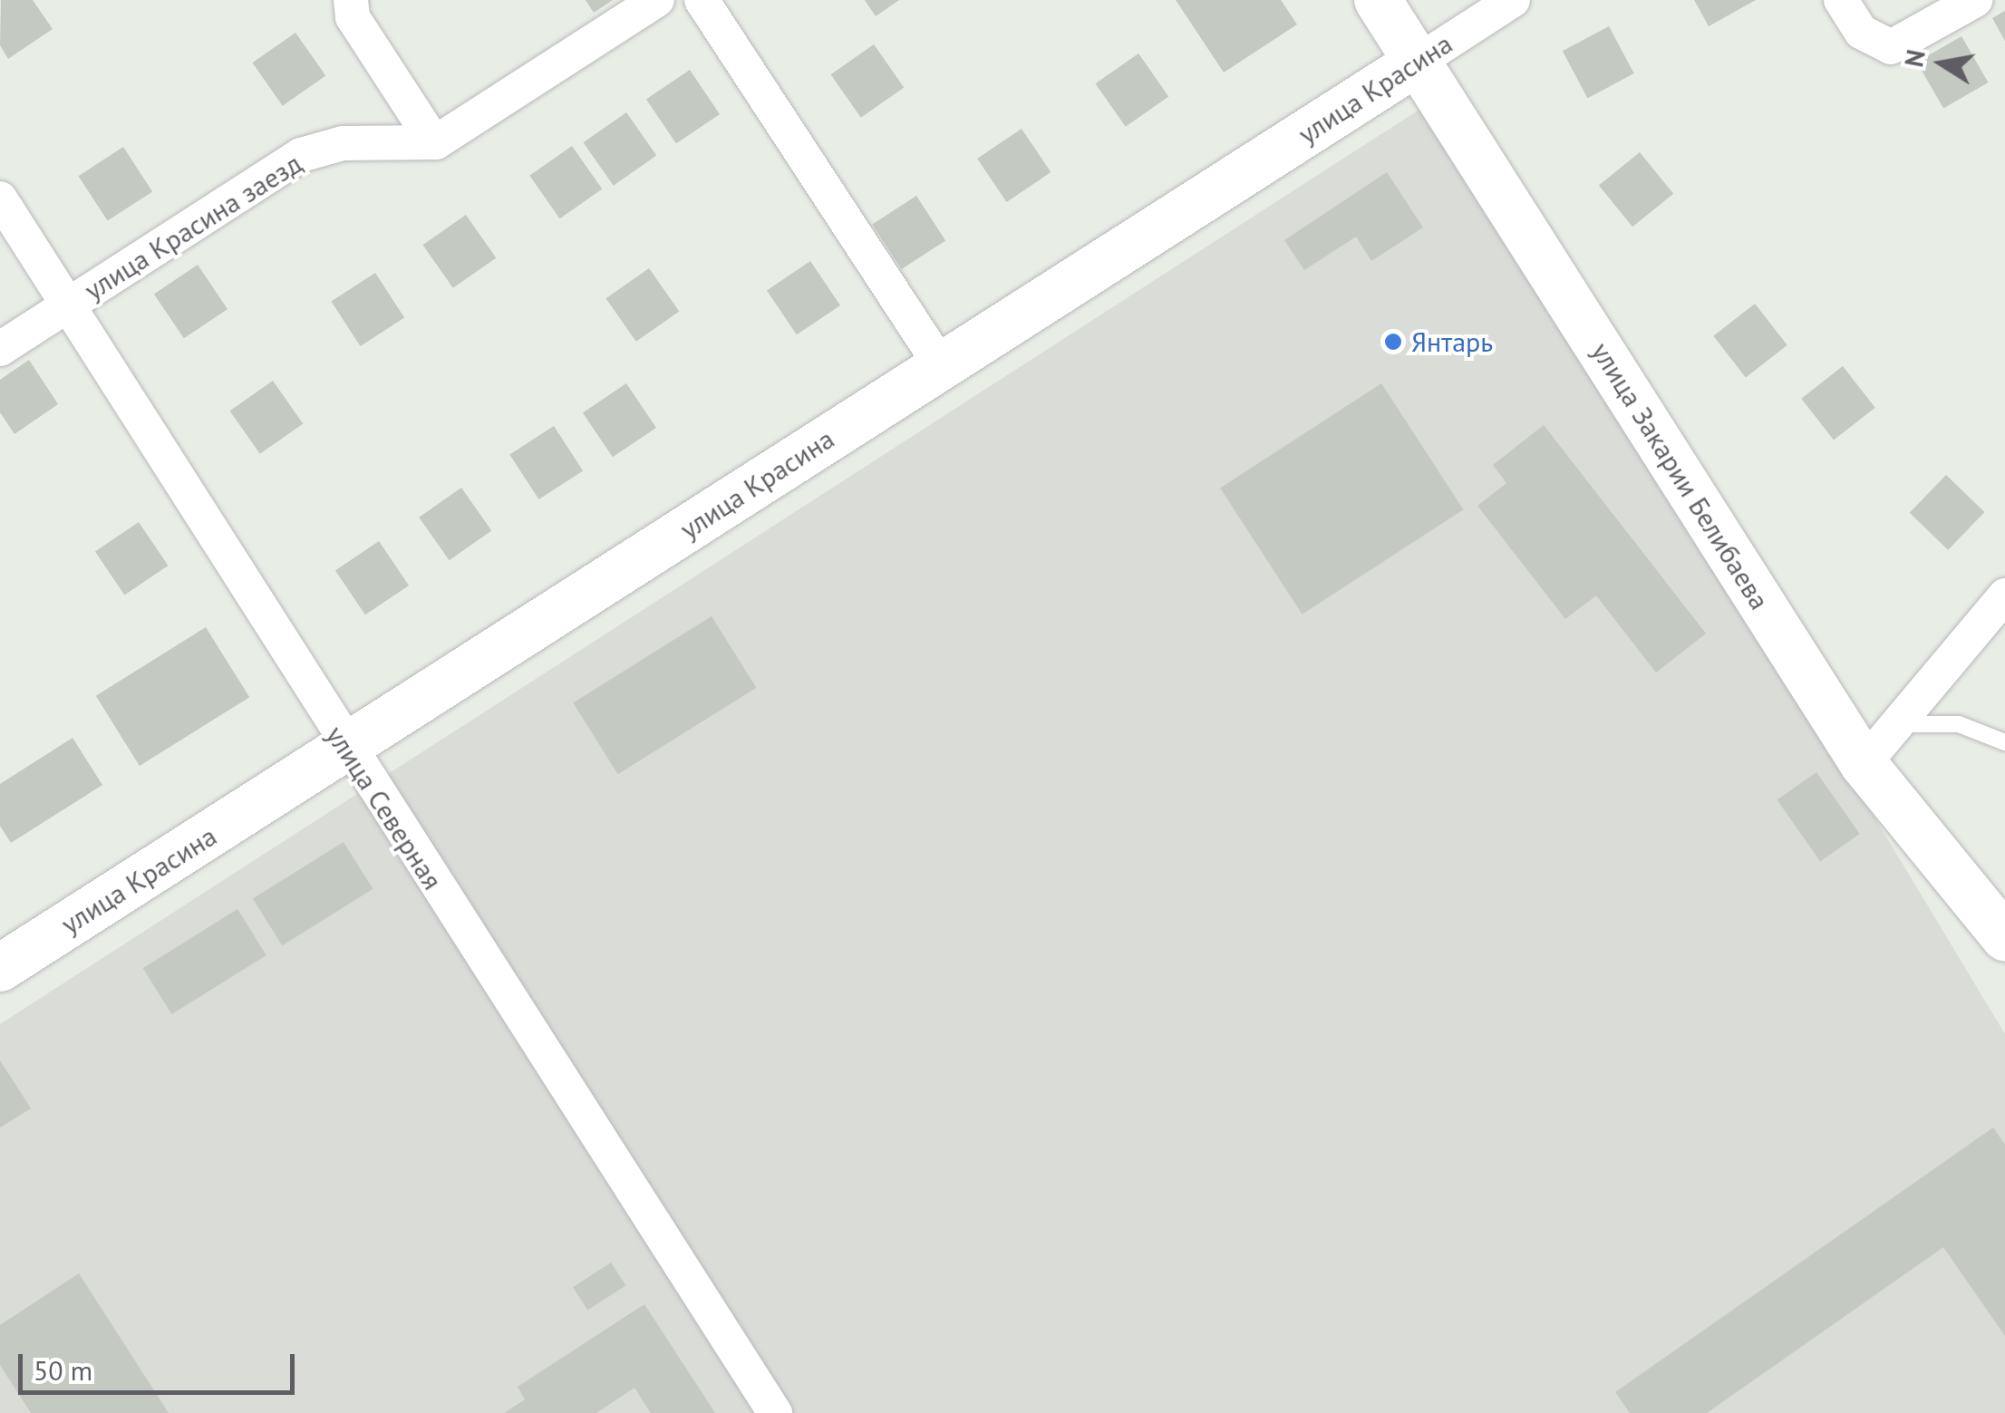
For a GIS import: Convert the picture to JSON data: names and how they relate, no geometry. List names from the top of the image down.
{
  "streets": {
    "street": [
      "улица Красина",
      "улица Красина заезд",
      "улица Закарии Белибаева",
      "улица Северная"
    ]
  },
  "crossings": [
    ["улица Красина", "улица Закарии Белибаева"],
    ["улица Красина", "улица Северная"],
    ["улица Красина заезд", "улица Северная"]
  ],
  "places": ["Янтарь"],
  "scale_bar": "50 m",
  "north": "left"
}
